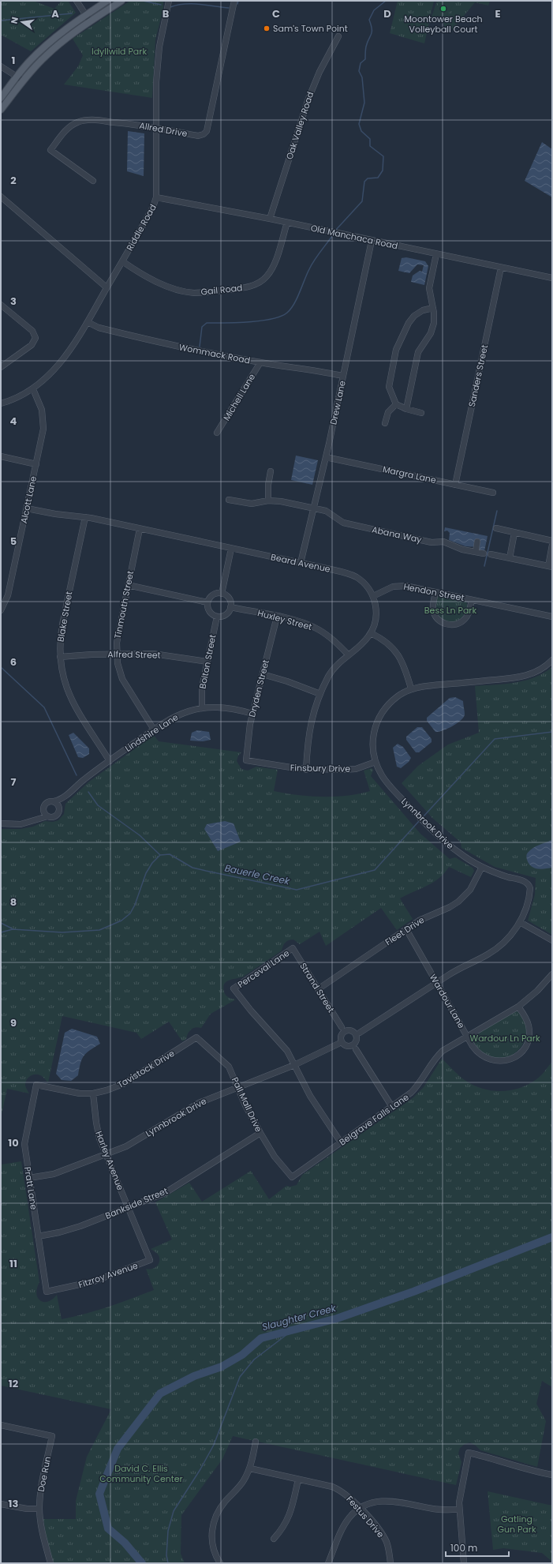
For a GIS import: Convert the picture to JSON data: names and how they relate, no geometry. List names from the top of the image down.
{
  "streets": {
    "street": [
      "Oak Valley Road",
      "Allred Drive",
      "Riddle Road",
      "Old Manchaca Road",
      "Gail Road",
      "Wommack Road",
      "Sanders Street",
      "Michell Lane",
      "Drew Lane",
      "Margra Lane",
      "Alcott Lane",
      "Abana Way",
      "Beard Avenue",
      "Hendon Street",
      "Tinmouth Street",
      "Blake Street",
      "Huxley Street",
      "Alfred Street",
      "Bolton Street",
      "Dryden Street",
      "Lindshire Lane",
      "Finsbury Drive",
      "Lynnbrook Drive",
      "Fleet Drive",
      "Perceval Lane",
      "Strand Street",
      "Wardour Lane",
      "Tavistock Drive",
      "Pall Mall Drive",
      "Belgrave Falls Lane",
      "Harley Avenue",
      "Pratt Lane",
      "Bankside Street",
      "Fitzroy Avenue",
      "Doe Run",
      "Festus Drive"
    ]
  },
  "crossings": [
    ["Oak Valley Road", "Old Manchaca Road"],
    ["Allred Drive", "Riddle Road"],
    ["Riddle Road", "Old Manchaca Road"],
    ["Riddle Road", "Gail Road"],
    ["Riddle Road", "Wommack Road"],
    ["Riddle Road", "Alcott Lane"],
    ["Old Manchaca Road", "Gail Road"],
    ["Old Manchaca Road", "Sanders Street"],
    ["Old Manchaca Road", "Drew Lane"],
    ["Wommack Road", "Michell Lane"],
    ["Wommack Road", "Drew Lane"],
    ["Sanders Street", "Margra Lane"],
    ["Drew Lane", "Margra Lane"],
    ["Drew Lane", "Abana Way"],
    ["Drew Lane", "Beard Avenue"],
    ["Alcott Lane", "Beard Avenue"],
    ["Beard Avenue", "Hendon Street"],
    ["Beard Avenue", "Tinmouth Street"],
    ["Beard Avenue", "Blake Street"],
    ["Beard Avenue", "Huxley Street"],
    ["Beard Avenue", "Finsbury Drive"],
    ["Tinmouth Street", "Alfred Street"],
    ["Tinmouth Street", "Lindshire Lane"],
    ["Blake Street", "Alfred Street"],
    ["Blake Street", "Lindshire Lane"],
    ["Huxley Street", "Bolton Street"],
    ["Huxley Street", "Dryden Street"],
    ["Alfred Street", "Bolton Street"],
    ["Bolton Street", "Lindshire Lane"],
    ["Dryden Street", "Lindshire Lane"],
    ["Dryden Street", "Finsbury Drive"],
    ["Finsbury Drive", "Lynnbrook Drive"],
    ["Lynnbrook Drive", "Fleet Drive"],
    ["Lynnbrook Drive", "Perceval Lane"],
    ["Lynnbrook Drive", "Wardour Lane"],
    ["Lynnbrook Drive", "Pall Mall Drive"],
    ["Lynnbrook Drive", "Harley Avenue"],
    ["Lynnbrook Drive", "Pratt Lane"],
    ["Fleet Drive", "Strand Street"],
    ["Fleet Drive", "Wardour Lane"],
    ["Perceval Lane", "Strand Street"],
    ["Wardour Lane", "Belgrave Falls Lane"],
    ["Tavistock Drive", "Pall Mall Drive"],
    ["Tavistock Drive", "Harley Avenue"],
    ["Tavistock Drive", "Pratt Lane"],
    ["Pall Mall Drive", "Belgrave Falls Lane"],
    ["Pall Mall Drive", "Bankside Street"],
    ["Harley Avenue", "Bankside Street"],
    ["Harley Avenue", "Fitzroy Avenue"],
    ["Pratt Lane", "Bankside Street"],
    ["Pratt Lane", "Fitzroy Avenue"]
  ],
  "water": ["Bauerle Creek", "Slaughter Creek"],
  "parks": [
    "Idyllwild Park",
    "Bess Ln Park",
    "Wardour Ln Park",
    "David C. Ellis Community Center",
    "Gatling Gun Park"
  ],
  "places": ["Moontower Beach Volleyball Court", "Sam's Town Point"],
  "scale_bar": "100 m",
  "north": "left",
  "grid": {
    "columns": [
      "A",
      "B",
      "C",
      "D",
      "E"
    ],
    "rows": [
      "1",
      "2",
      "3",
      "4",
      "5",
      "6",
      "7",
      "8",
      "9",
      "10",
      "11",
      "12",
      "13"
    ]
  }
}
